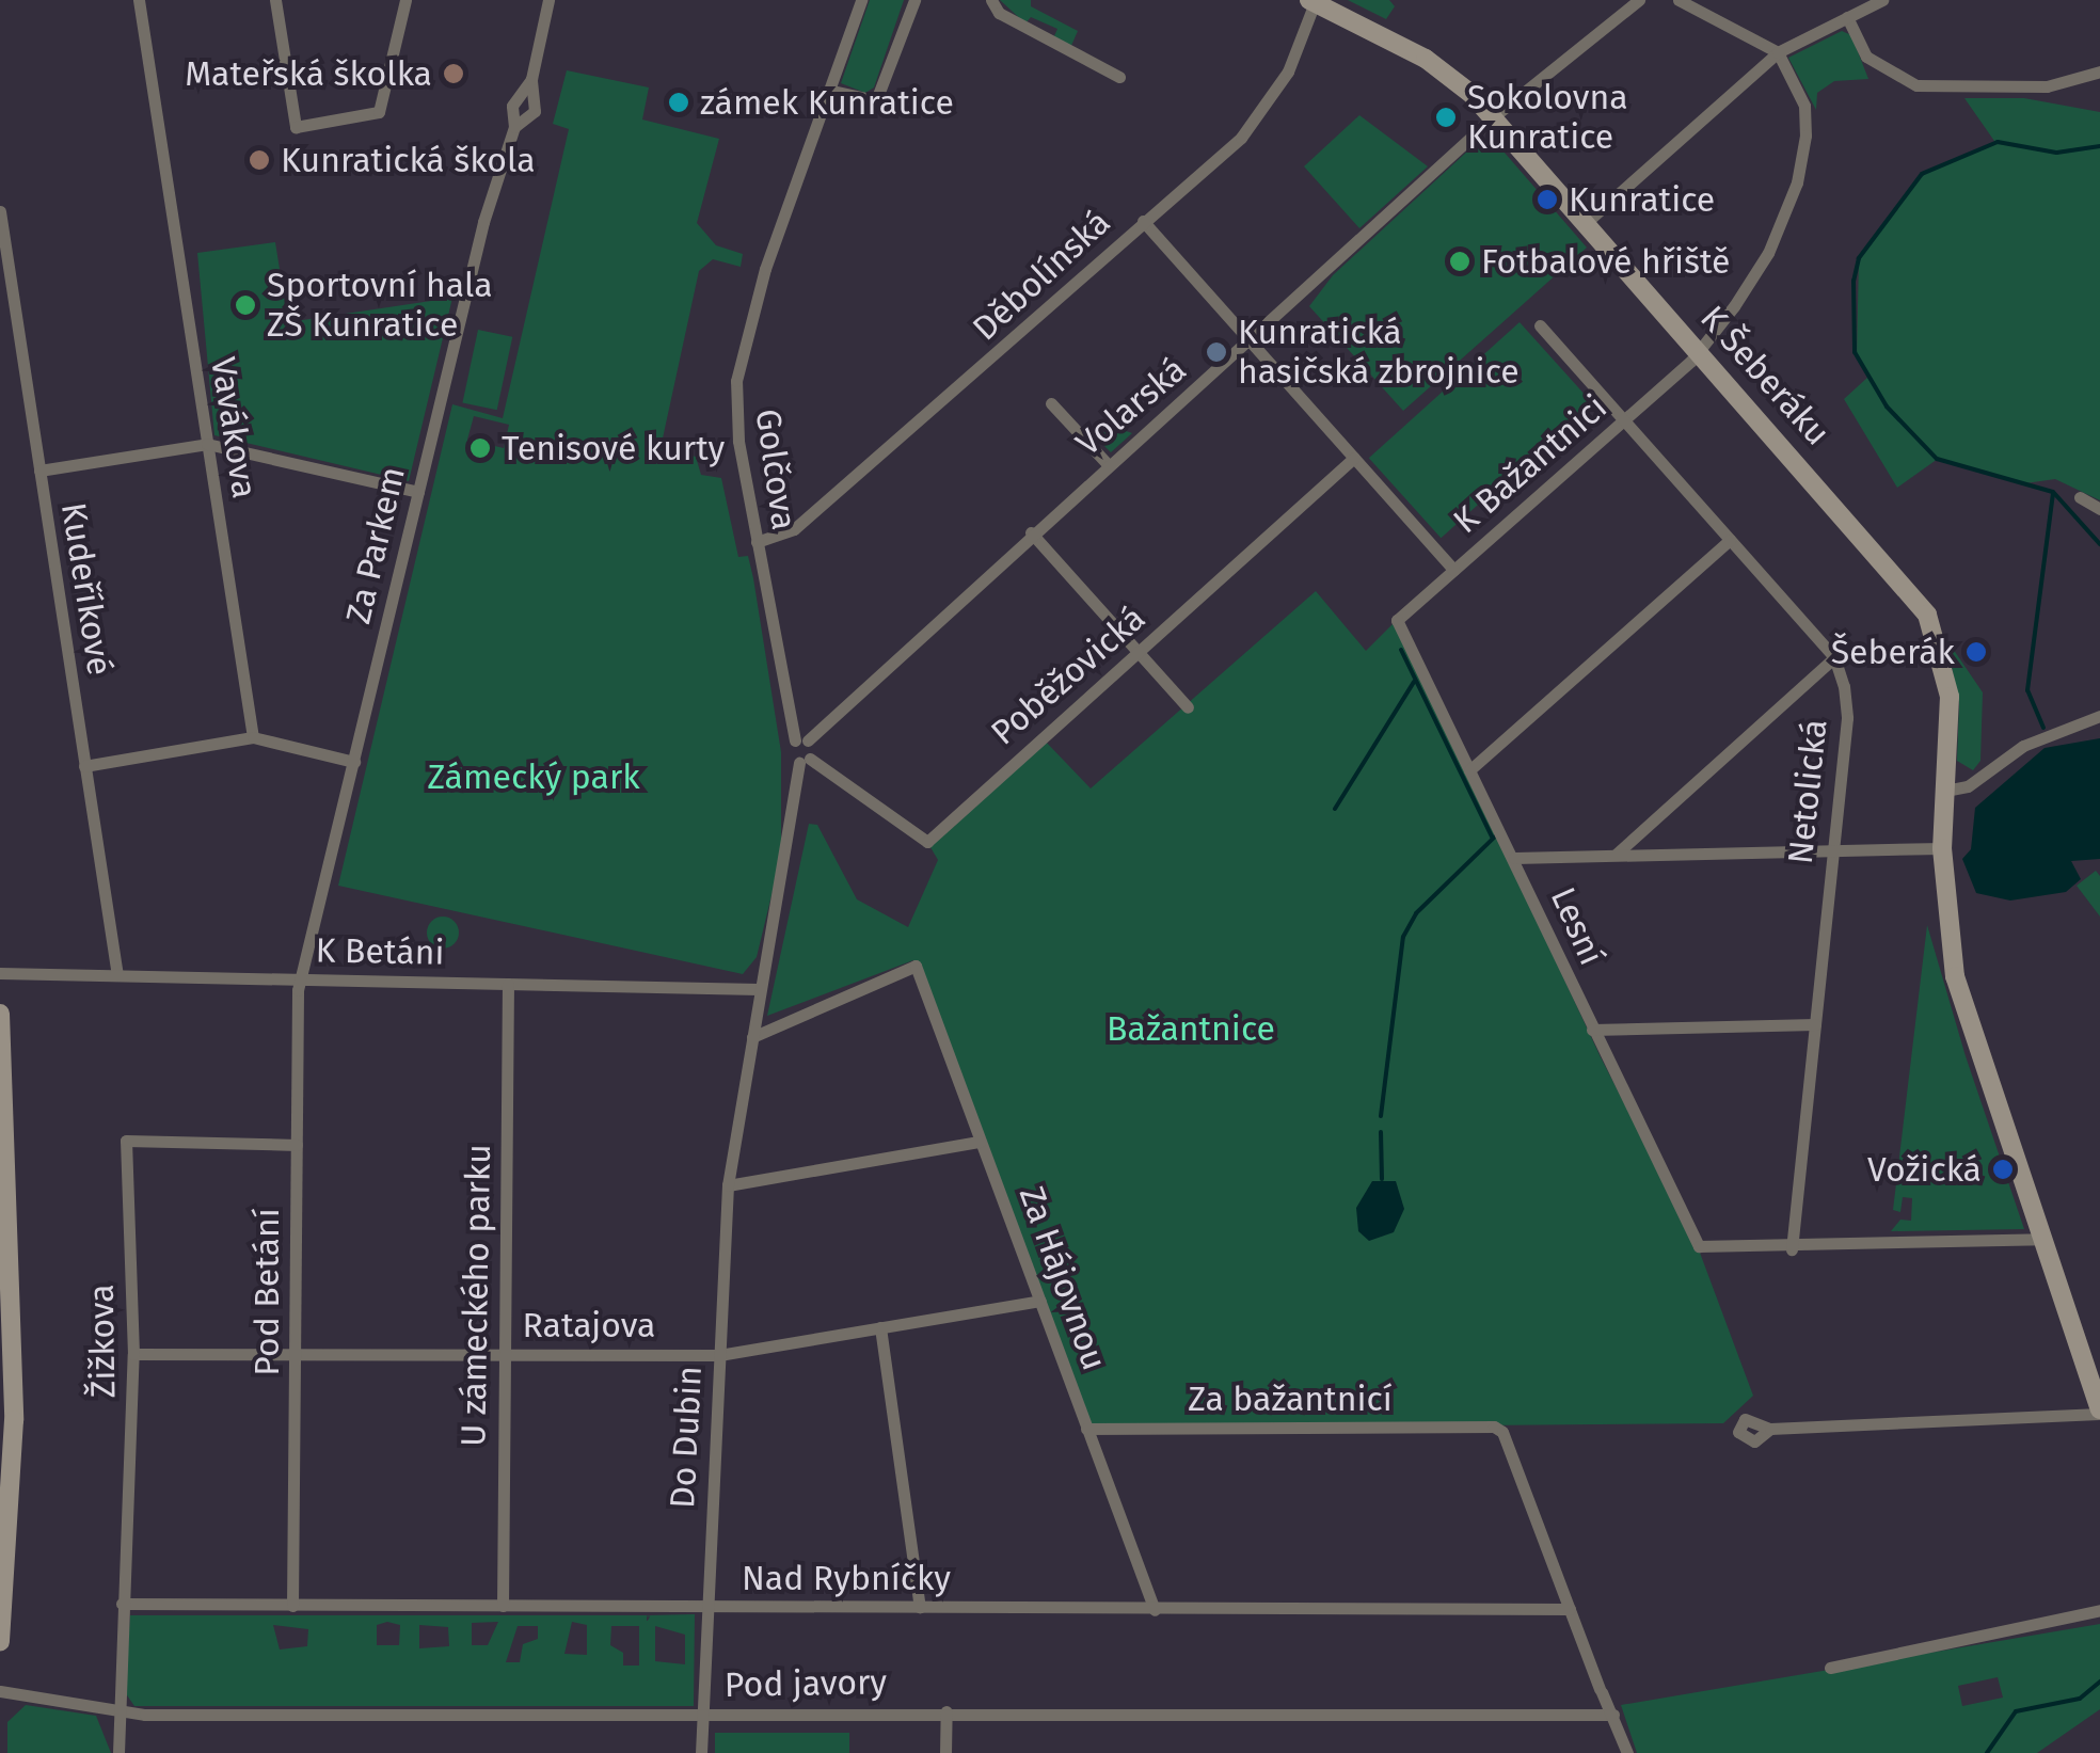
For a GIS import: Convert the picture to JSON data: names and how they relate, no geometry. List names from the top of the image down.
{
  "streets": {
    "street": [
      "Děbolínská",
      "K Šeberáku",
      "Volarská",
      "Vavákova",
      "K Bažantnici",
      "Golčova",
      "Za Parkem",
      "Kudeříkové",
      "Poběžovická",
      "Netolická",
      "Lesní",
      "K Betáni",
      "Za Hájovnou",
      "Pod Betání",
      "U zámeckého parku",
      "Ratajova",
      "Žižkova",
      "Za bažantnicí",
      "Do Dubin",
      "Nad Rybníčky",
      "Pod javory"
    ]
  },
  "crossings": [
    ["Děbolínská", "K Šeberáku"],
    ["Děbolínská", "Golčova"],
    ["K Šeberáku", "Volarská"],
    ["K Šeberáku", "K Bažantnici"],
    ["Volarská", "Golčova"],
    ["K Bažantnici", "Netolická"],
    ["K Bažantnici", "Lesní"],
    ["Za Parkem", "K Betáni"],
    ["Za Parkem", "Pod Betání"],
    ["Kudeříkové", "K Betáni"],
    ["Netolická", "Lesní"],
    ["K Betáni", "Pod Betání"],
    ["K Betáni", "U zámeckého parku"],
    ["K Betáni", "Do Dubin"],
    ["Za Hájovnou", "Ratajova"],
    ["Za Hájovnou", "Za bažantnicí"],
    ["Za Hájovnou", "Do Dubin"],
    ["Za Hájovnou", "Nad Rybníčky"],
    ["Pod Betání", "Ratajova"],
    ["Pod Betání", "Žižkova"],
    ["Pod Betání", "Nad Rybníčky"],
    ["U zámeckého parku", "Ratajova"],
    ["U zámeckého parku", "Nad Rybníčky"],
    ["Ratajova", "Žižkova"],
    ["Ratajova", "Do Dubin"],
    ["Žižkova", "Nad Rybníčky"],
    ["Žižkova", "Pod javory"],
    ["Za bažantnicí", "Nad Rybníčky"],
    ["Do Dubin", "Nad Rybníčky"],
    ["Do Dubin", "Pod javory"]
  ],
  "parks": ["Zámecký park", "Bažantnice"],
  "places": [
    "Mateřská školka",
    "zámek Kunratice",
    "Sokolovna Kunratice",
    "Kunratická škola",
    "Kunratice",
    "Fotbalové hřiště",
    "Sportovní hala ZŠ Kunratice",
    "Kunratická hasičská zbrojnice",
    "Tenisové kurty",
    "Šeberák",
    "Vožická"
  ]
}
